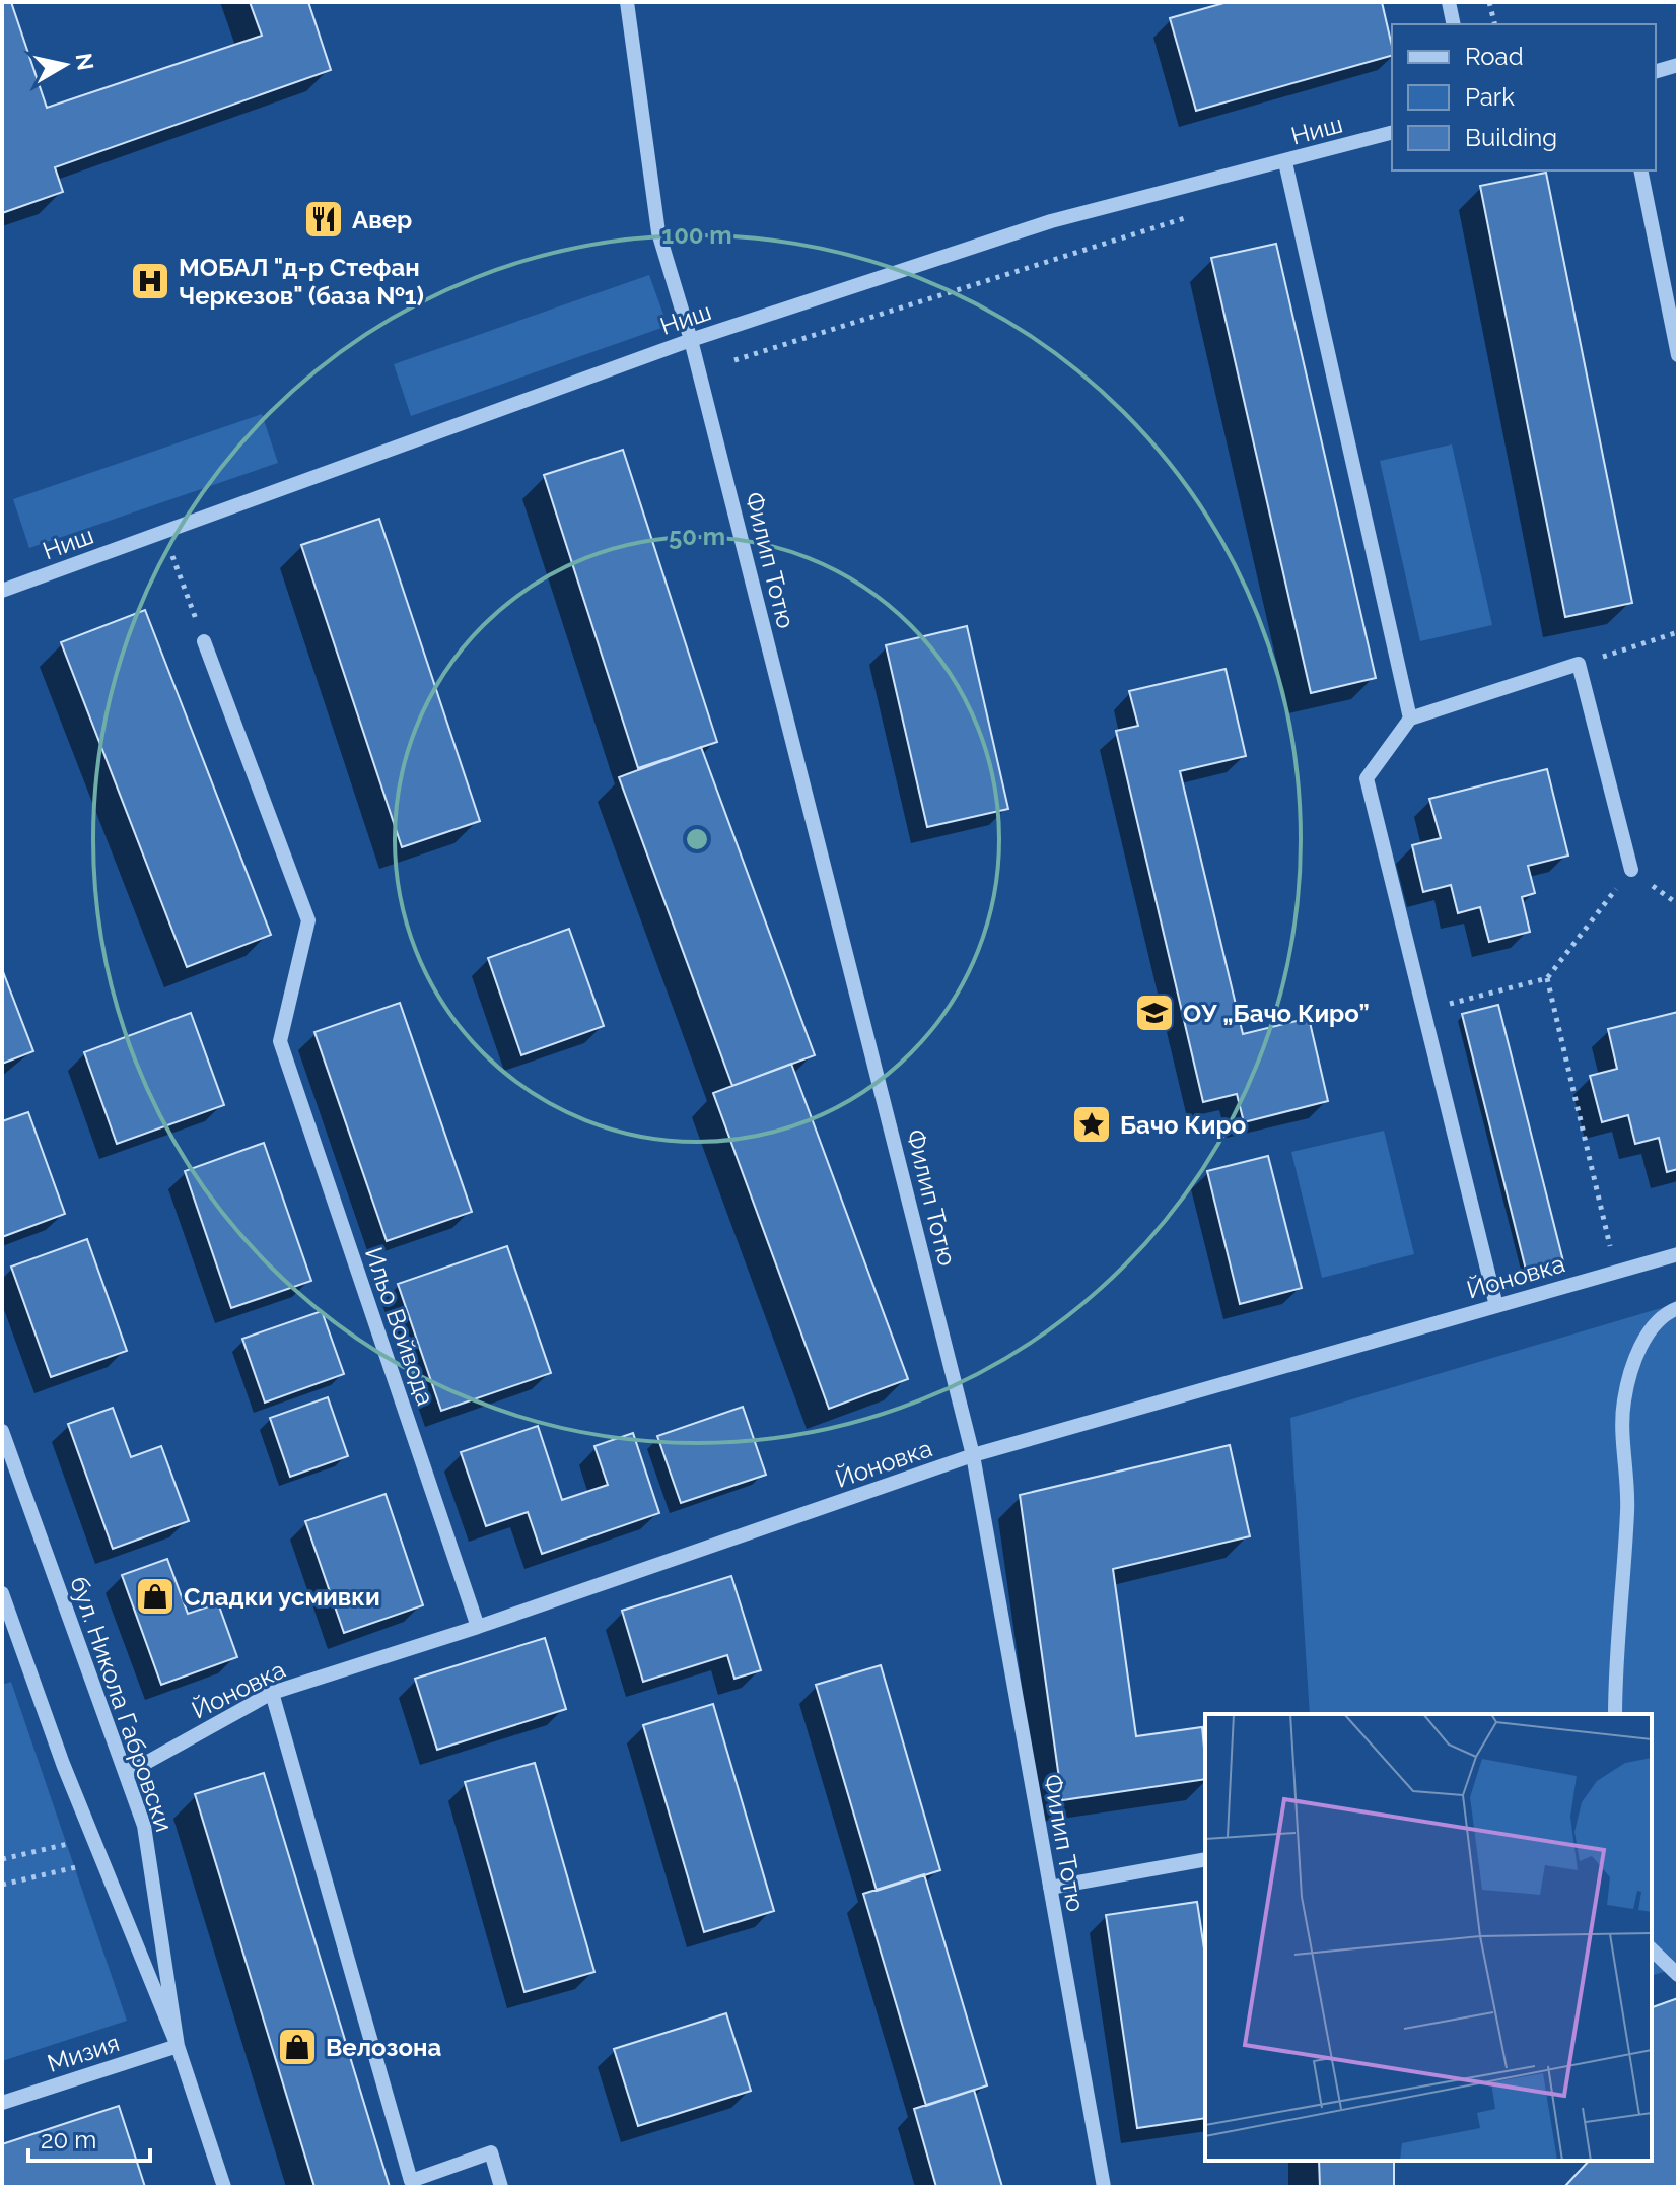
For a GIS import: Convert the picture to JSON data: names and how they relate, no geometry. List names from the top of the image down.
{
  "streets": {
    "street": [
      "Ниш",
      "Филип Тотю",
      "Йоновка",
      "Ильо Войвода",
      "бул. Никола Габровски",
      "Мизия"
    ]
  },
  "crossings": [
    ["Ниш", "Филип Тотю"],
    ["Филип Тотю", "Йоновка"],
    ["Йоновка", "Ильо Войвода"],
    ["Йоновка", "бул. Никола Габровски"],
    ["бул. Никола Габровски", "Мизия"]
  ],
  "places": {
    "restaurant": ["Авер"],
    "hospital": ["МОБАЛ \"д-р Стефан Черкезов\" (база №1)"],
    "school or university": ["ОУ „Бачо Киро”"],
    "place": ["Бачо Киро"],
    "shop": ["Сладки усмивки", "Велозона"]
  },
  "legend": ["Road", "Park", "Building"],
  "scale_bar": "20 m",
  "north": "right",
  "rings": ["100 m", "50 m"]
}
